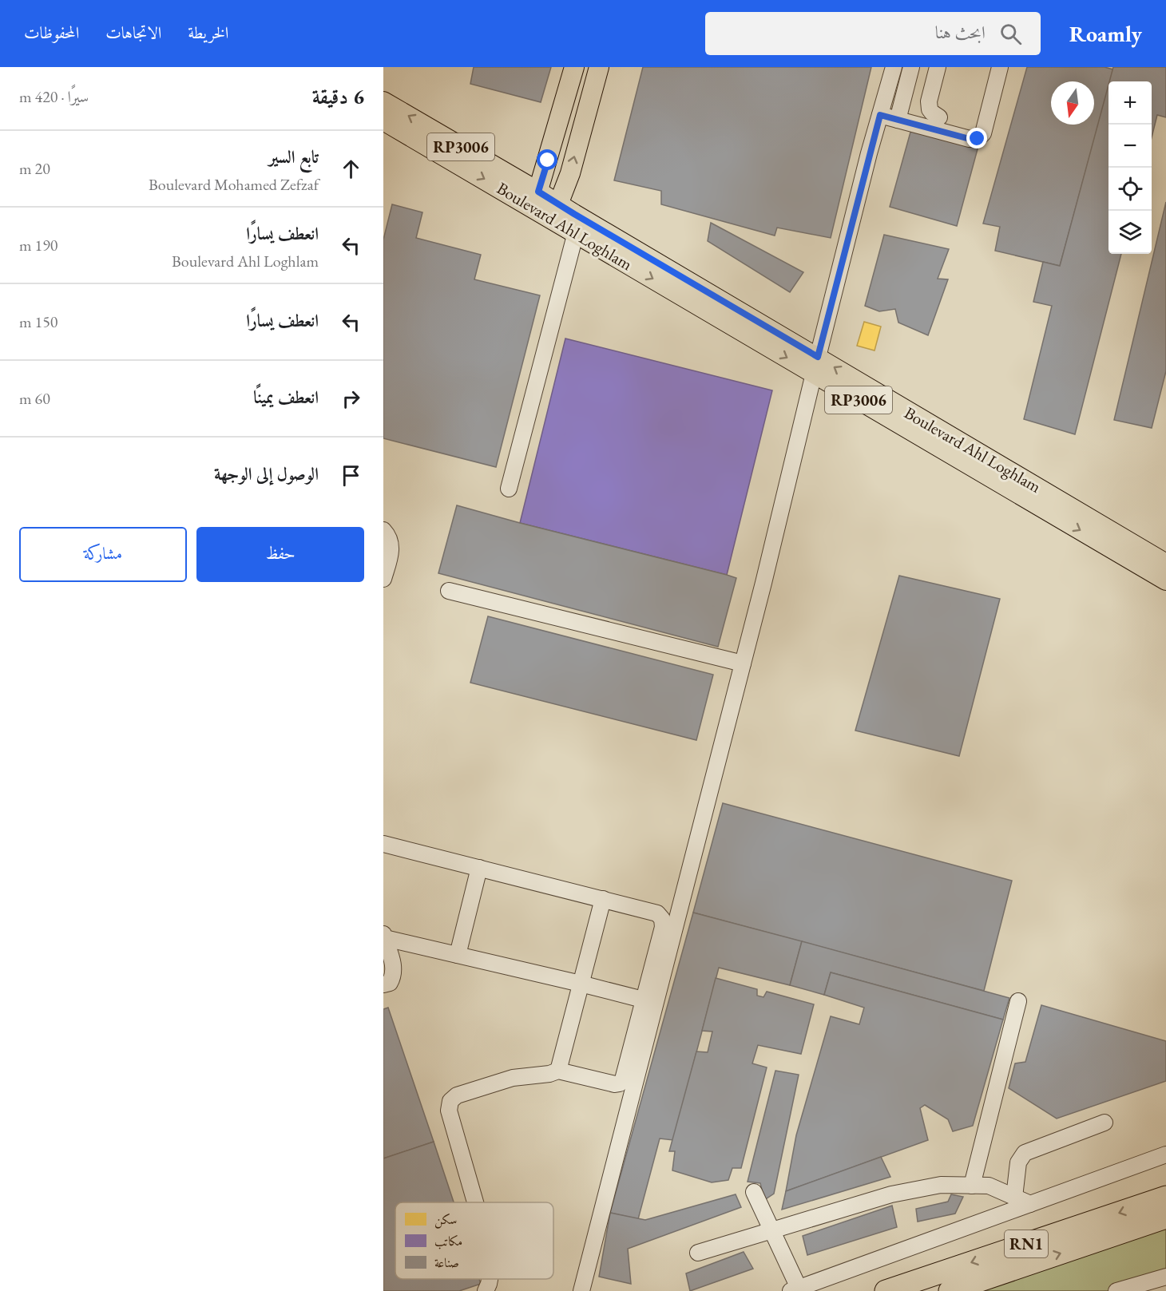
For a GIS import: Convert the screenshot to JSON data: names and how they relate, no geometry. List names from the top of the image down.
{
  "streets": {
    "highway": ["RN1"],
    "main road": ["RP3006", "Boulevard Ahl Loghlam"]
  },
  "legend": ["سكن", "مكاتب", "صناعة"],
  "north": "bottom",
  "page": {
    "header": "Roamly",
    "search": "ابحث هنا",
    "nav": ["الخريطة", "الاتجاهات", "المحفوظات"],
    "heading": ["6 دقيقة", "سيرًا · 420 m"],
    "map_buttons": ["+", "−"],
    "list": [
      ["تابع السير", "Boulevard Mohamed Zefzaf", "20 m"],
      ["انعطف يسارًا", "Boulevard Ahl Loghlam", "190 m"],
      ["انعطف يسارًا", "150 m"],
      ["انعطف يمينًا", "60 m"],
      "الوصول إلى الوجهة"
    ],
    "buttons": ["حفظ", "مشاركة"]
  }
}
